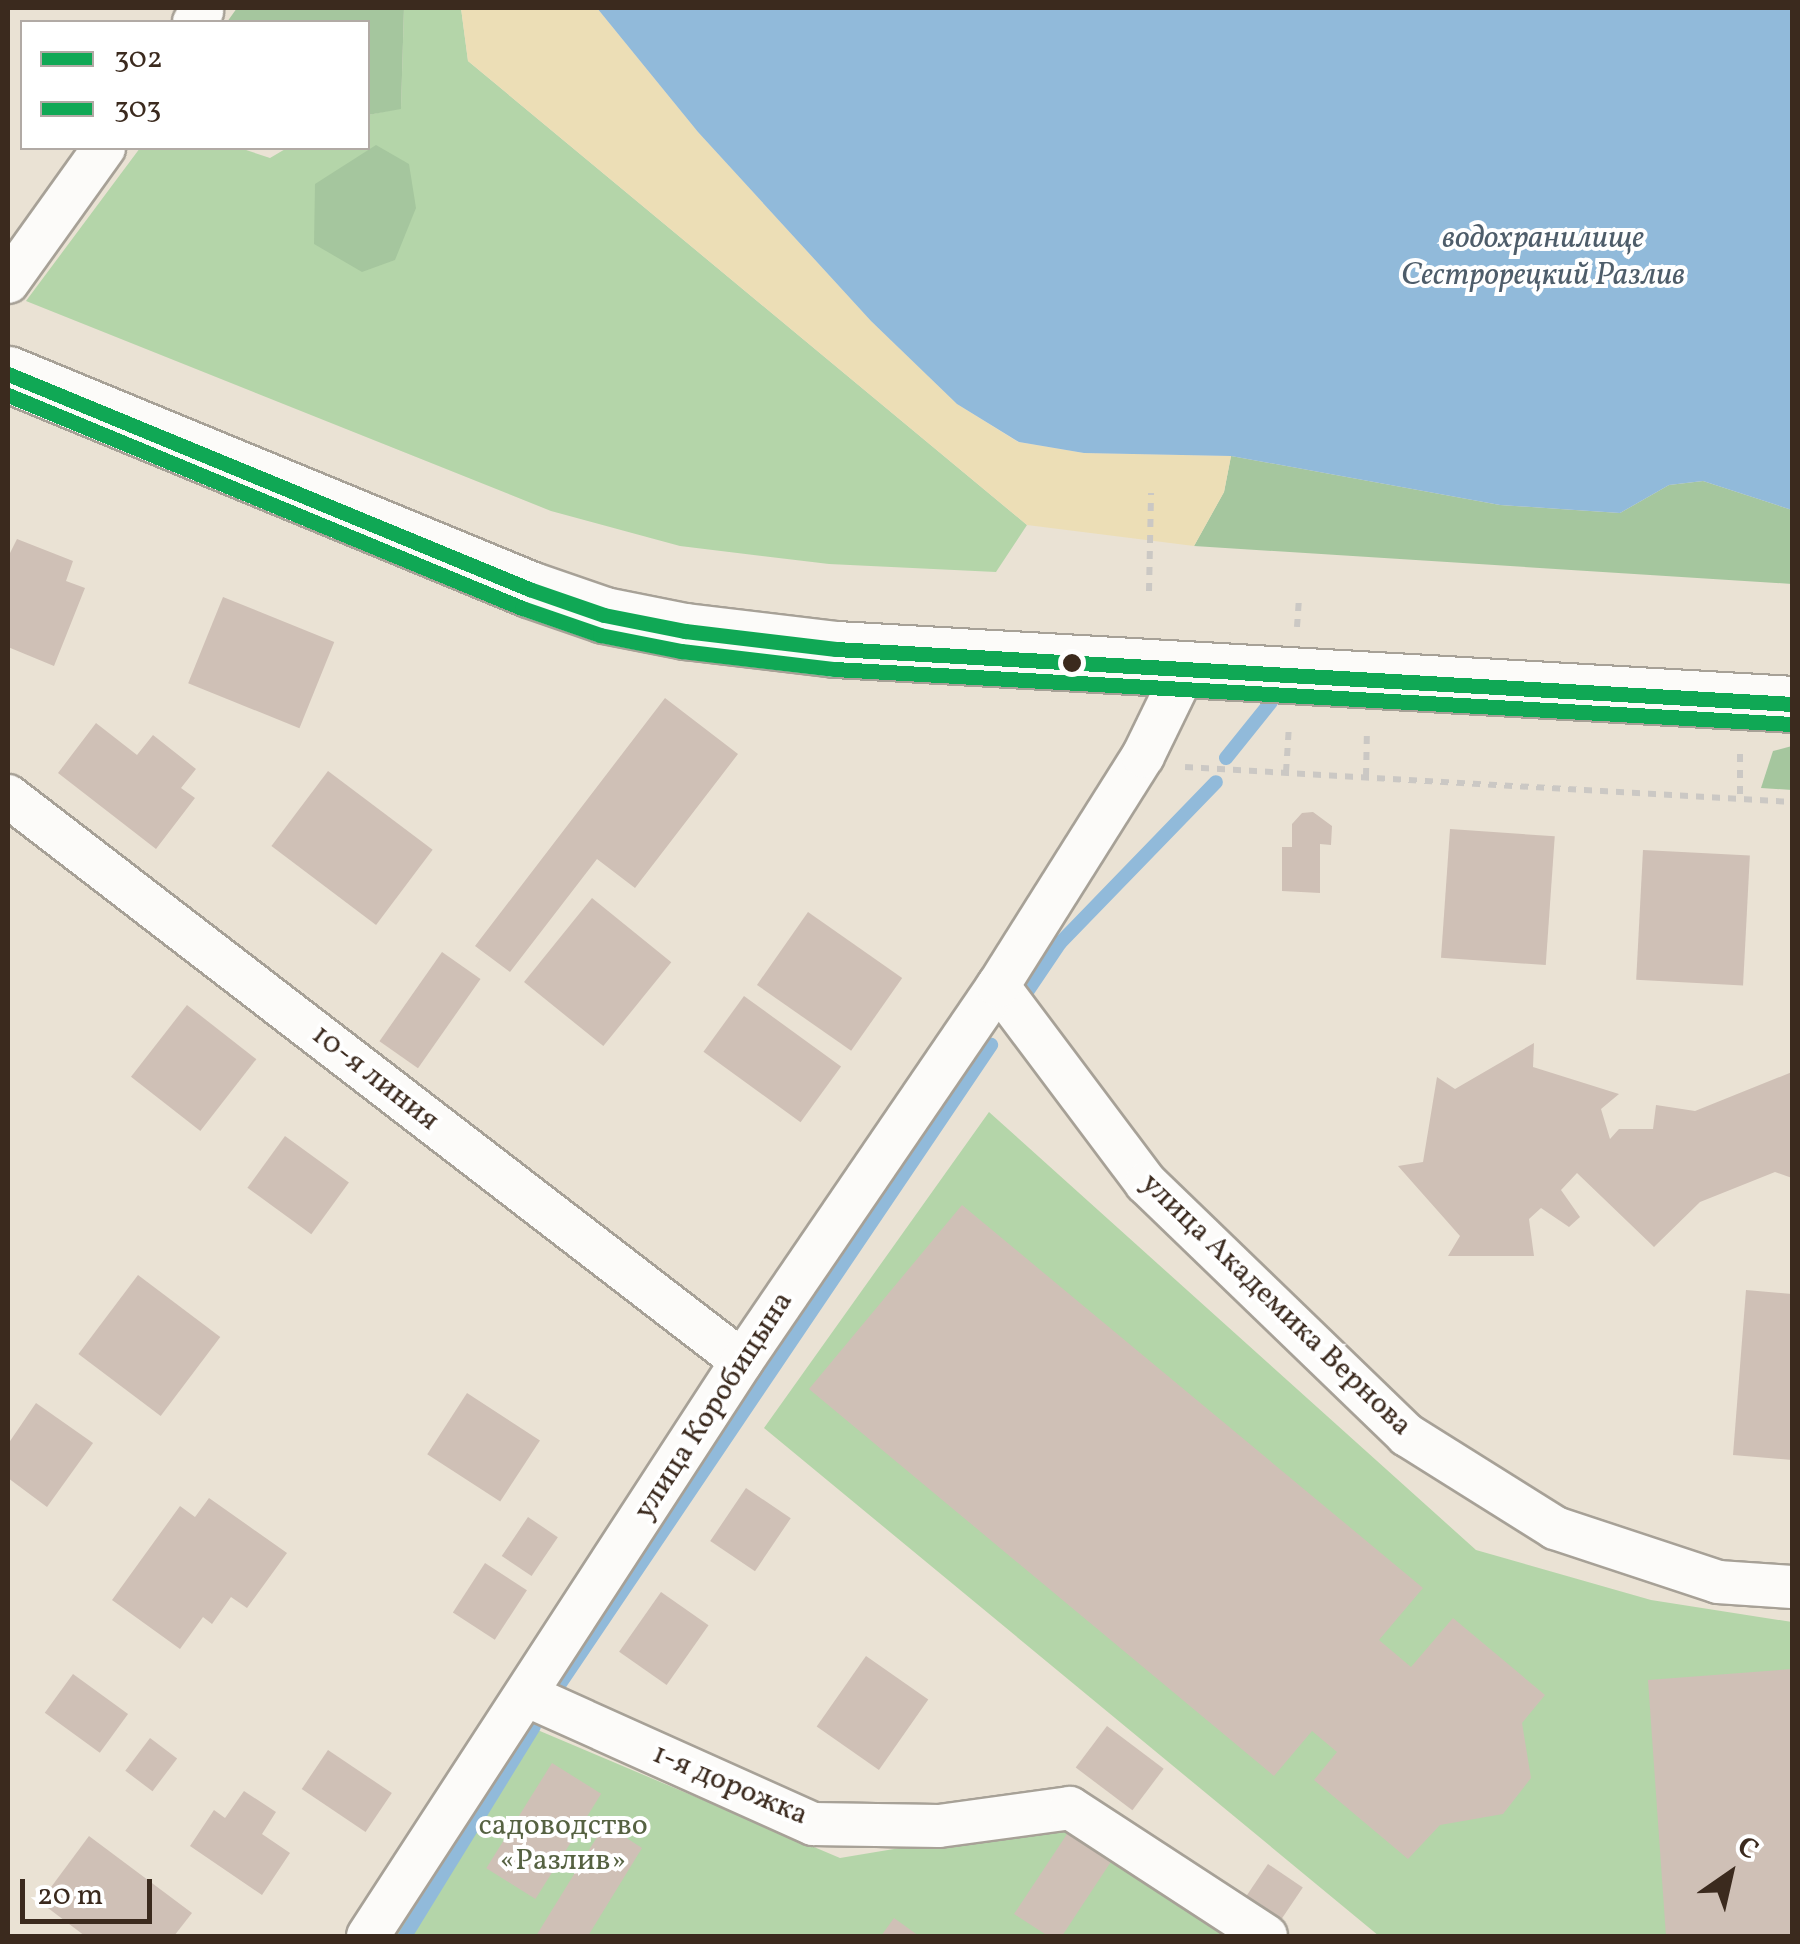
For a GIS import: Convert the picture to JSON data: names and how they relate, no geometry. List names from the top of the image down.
{
  "streets": {
    "street": [
      "10-я линия",
      "улица Академика Вернова",
      "улица Коробицына",
      "1-я дорожка"
    ]
  },
  "crossings": [
    ["10-я линия", "улица Коробицына"],
    ["улица Академика Вернова", "улица Коробицына"],
    ["улица Коробицына", "1-я дорожка"]
  ],
  "water": ["водохранилище Сестрорецкий Разлив"],
  "parks": ["садоводство «Разлив»"],
  "lines": ["transit line 302", "transit line 303"],
  "legend": ["302", "303"],
  "scale_bar": "20 m",
  "north": "top right"
}
